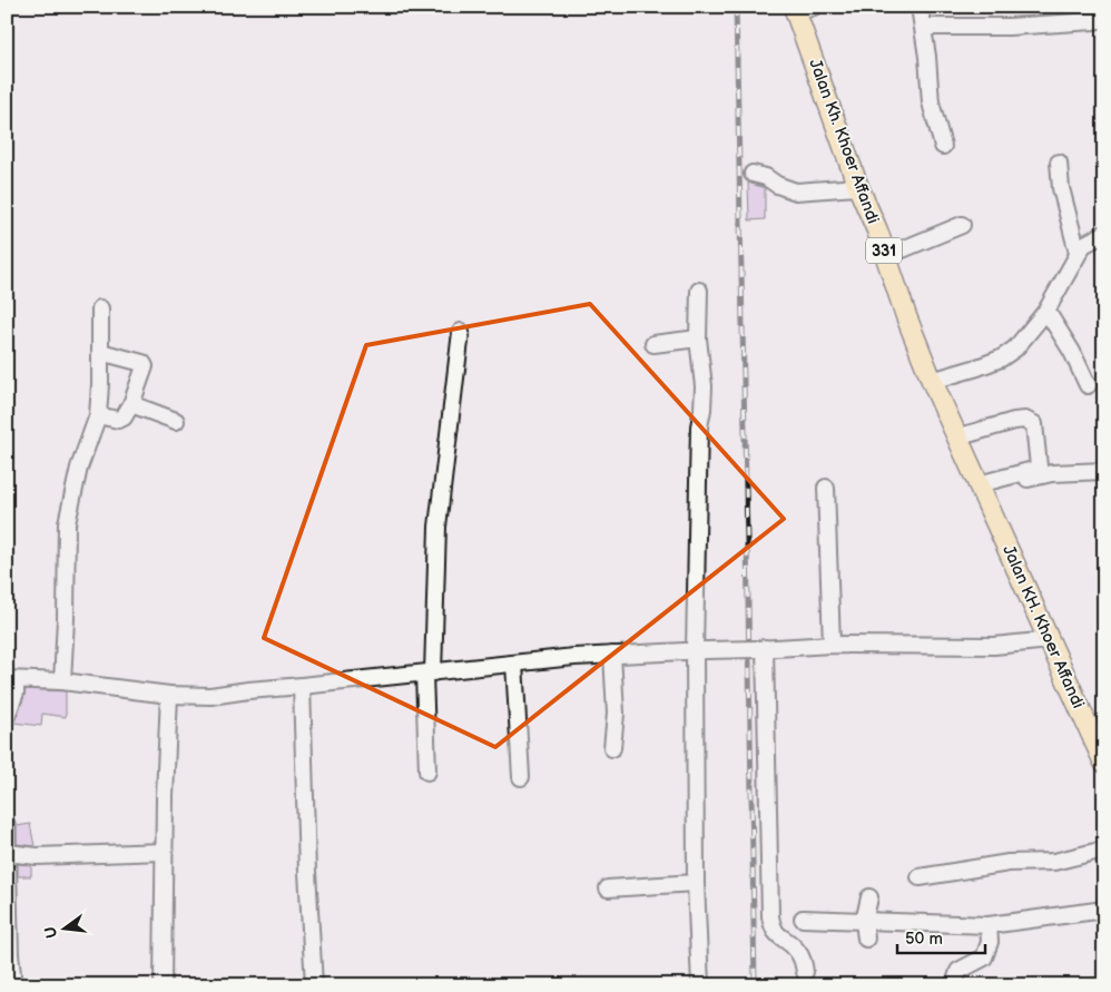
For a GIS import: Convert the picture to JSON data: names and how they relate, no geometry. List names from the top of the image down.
{
  "streets": {
    "main road": ["Jalan Kh. Khoer Affandi", "331", "Jalan KH. Khoer Affandi"]
  },
  "crossings": [
    ["Jalan Kh. Khoer Affandi", "Jalan KH. Khoer Affandi"]
  ],
  "scale_bar": "50 m",
  "north": "left"
}
